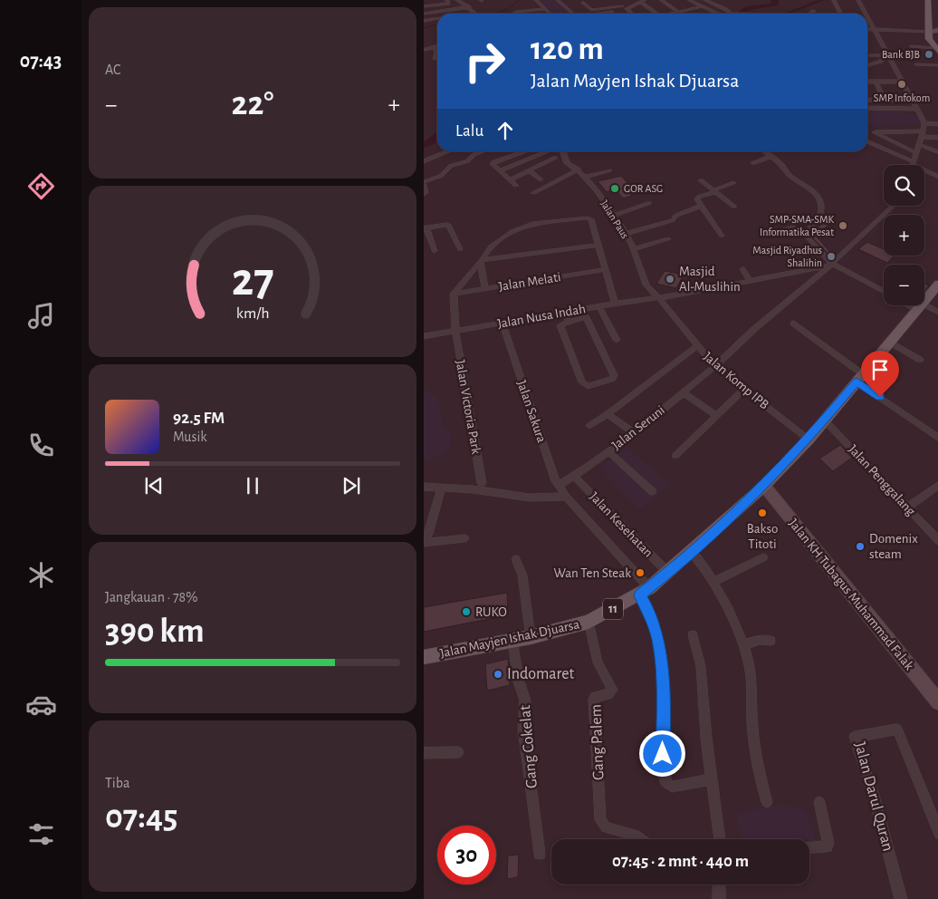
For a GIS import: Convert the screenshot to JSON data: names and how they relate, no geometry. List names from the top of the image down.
{
  "streets": {
    "main road": ["Jalan KH Tubagus Muhammad Falak", "11", "Jalan Mayjen Ishak Djuarsa"],
    "street": [
      "Jalan Paus",
      "Jalan Melati",
      "Jalan Nusa Indah",
      "Jalan Komp IPB",
      "Jalan Victoria Park",
      "Jalan Sakura",
      "Jalan Seruni",
      "Jalan Penggalang",
      "Jalan Kesehatan",
      "Gang Palem",
      "Gang Cokelat",
      "Jalan Darul Quran"
    ]
  },
  "crossings": [
    ["Jalan Paus", "Jalan Nusa Indah"],
    ["Jalan Paus", "Jalan Komp IPB"],
    ["Jalan Melati", "Jalan Victoria Park"],
    ["Jalan Nusa Indah", "Jalan Komp IPB"],
    ["Jalan Nusa Indah", "Jalan Victoria Park"],
    ["Jalan Nusa Indah", "Jalan Sakura"],
    ["Jalan Nusa Indah", "Jalan Seruni"],
    ["Jalan Komp IPB", "Jalan Seruni"],
    ["Jalan Komp IPB", "11"],
    ["Jalan Sakura", "Jalan Seruni"],
    ["Jalan Sakura", "Jalan Mayjen Ishak Djuarsa"],
    ["Jalan Seruni", "Jalan Kesehatan"],
    ["Jalan Penggalang", "11"],
    ["Jalan Kesehatan", "Jalan Mayjen Ishak Djuarsa"],
    ["Jalan KH Tubagus Muhammad Falak", "11"],
    ["Jalan KH Tubagus Muhammad Falak", "Jalan Mayjen Ishak Djuarsa"],
    ["11", "Jalan Mayjen Ishak Djuarsa"],
    ["Jalan Mayjen Ishak Djuarsa", "Gang Palem"],
    ["Jalan Mayjen Ishak Djuarsa", "Gang Cokelat"]
  ],
  "places": [
    "Bank BJB",
    "SMP Infokom",
    "GOR ASG",
    "SMP-SMA-SMK Informatika Pesat",
    "Masjid Riyadhus Shalihin",
    "Masjid Al-Muslihin",
    "Bakso Titoti",
    "Domenix steam",
    "Wan Ten Steak",
    "RUKO",
    "Indomaret"
  ],
  "page": {
    "tabs": "07:43",
    "tile": [
      "AC",
      ["Jangkauan · 78%", "390 km"],
      ["Tiba", "07:45"]
    ],
    "turn": ["120 m", "Jalan Mayjen Ishak Djuarsa"],
    "heat": ["−", "22°", "+"],
    "then": "Lalu",
    "map_buttons": ["+", "−"],
    "song": ["92.5 FM", "Musik"],
    "limit": "30",
    "trip": "07:45 · 2 mnt · 440 m",
    "gauge": ["27", "km/h"]
  }
}
